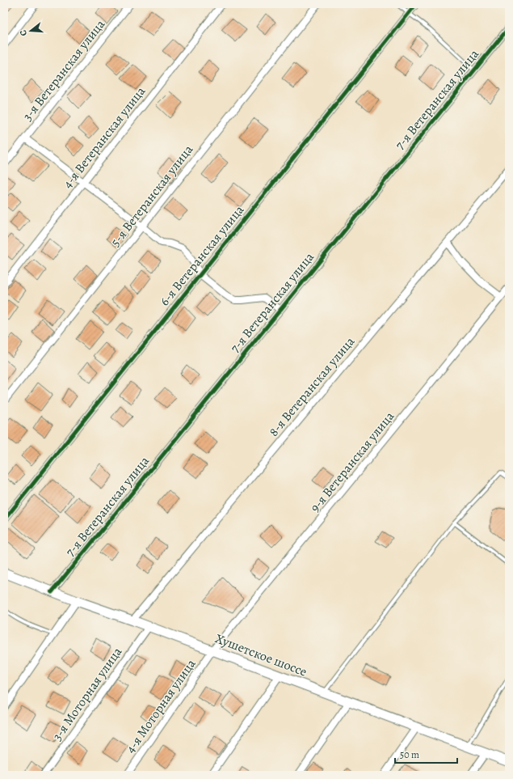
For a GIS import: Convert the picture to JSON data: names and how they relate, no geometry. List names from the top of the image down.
{
  "streets": {
    "main road": ["Хушетское шоссе"],
    "street": [
      "3-я Ветеранская улица",
      "7-я Ветеранская улица",
      "4-я Ветеранская улица",
      "5-я Ветеранская улица",
      "6-я Ветеранская улица",
      "8-я Ветеранская улица",
      "9-я Ветеранская улица",
      "3-я Моторная улица",
      "4-я Моторная улица"
    ]
  },
  "crossings": [
    ["7-я Ветеранская улица", "Хушетское шоссе"],
    ["8-я Ветеранская улица", "Хушетское шоссе"],
    ["9-я Ветеранская улица", "Хушетское шоссе"],
    ["9-я Ветеранская улица", "4-я Моторная улица"],
    ["Хушетское шоссе", "3-я Моторная улица"],
    ["Хушетское шоссе", "4-я Моторная улица"]
  ],
  "scale_bar": "50 m",
  "north": "left"
}
